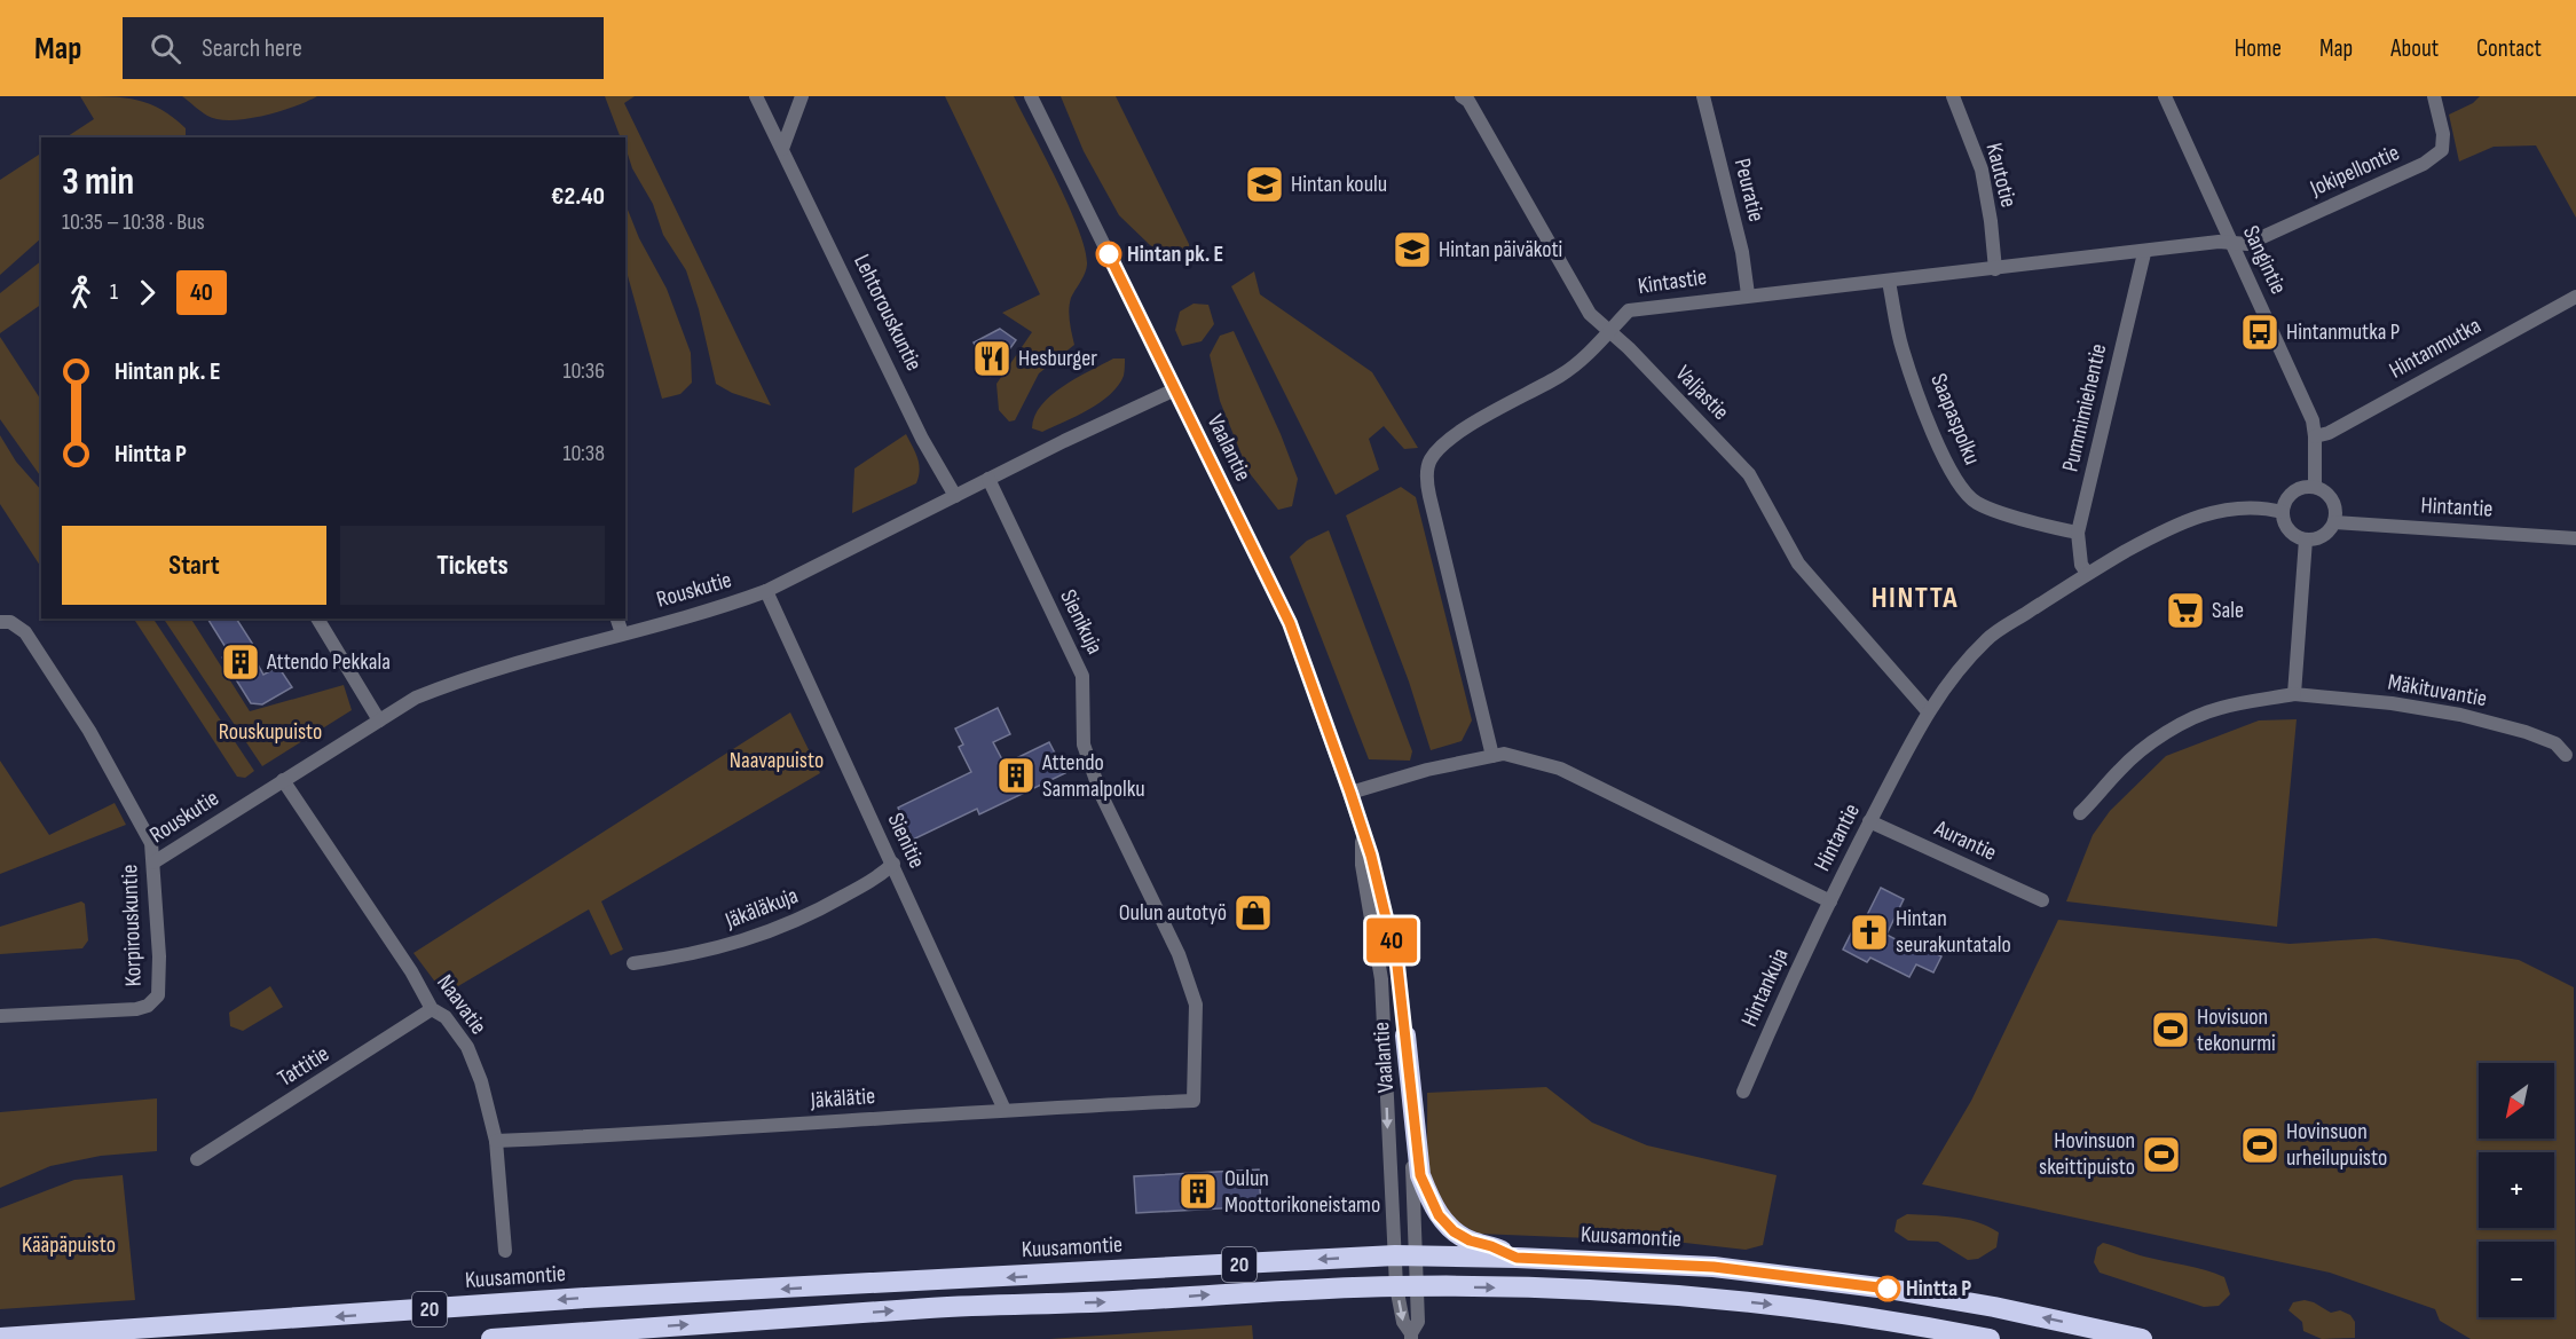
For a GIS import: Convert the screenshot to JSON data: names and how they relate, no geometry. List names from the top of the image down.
{
  "streets": {
    "highway": ["Kuusamontie", "20"],
    "street": [
      "Jokipellontie",
      "Kautotie",
      "Peuratie",
      "Sangintie",
      "Kintastie",
      "Lehtorouskuntie",
      "Hintanmutka",
      "Valjastie",
      "Pummimiehentie",
      "Saapaspolku",
      "Vaalantie",
      "Hintantie",
      "Rouskutie",
      "Sienikuja",
      "Mäkituvantie",
      "Sienitie",
      "Aurantie",
      "Jäkäläkuja",
      "Korpirouskuntie",
      "Hintankuja",
      "Naavatie",
      "Tattitie",
      "Jäkälätie"
    ]
  },
  "crossings": [
    ["Jokipellontie", "Sangintie"],
    ["Jokipellontie", "Kintastie"],
    ["Kautotie", "Kintastie"],
    ["Peuratie", "Kintastie"],
    ["Sangintie", "Kintastie"],
    ["Sangintie", "Hintanmutka"],
    ["Sangintie", "Hintantie"],
    ["Kintastie", "Valjastie"],
    ["Kintastie", "Pummimiehentie"],
    ["Kintastie", "Saapaspolku"],
    ["Kintastie", "Hintantie"],
    ["Lehtorouskuntie", "Rouskutie"],
    ["Valjastie", "Hintantie"],
    ["Pummimiehentie", "Saapaspolku"],
    ["Pummimiehentie", "Hintantie"],
    ["Vaalantie", "Hintantie"],
    ["Vaalantie", "Rouskutie"],
    ["Vaalantie", "Kuusamontie"],
    ["Vaalantie", "20"],
    ["Hintantie", "Aurantie"],
    ["Hintantie", "Hintankuja"],
    ["Rouskutie", "Sienikuja"],
    ["Rouskutie", "Sienitie"],
    ["Rouskutie", "Korpirouskuntie"],
    ["Rouskutie", "Naavatie"],
    ["Sienikuja", "Jäkälätie"],
    ["Sienitie", "Jäkäläkuja"],
    ["Sienitie", "Jäkälätie"],
    ["Naavatie", "Tattitie"],
    ["Naavatie", "Jäkälätie"]
  ],
  "districts": ["HINTTA"],
  "parks": ["Rouskupuisto", "Naavapuisto", "Kääpäpuisto"],
  "places": {
    "school or university": ["Hintan koulu", "Hintan päiväkoti"],
    "other": ["Hintan pk. E", "Hintta P"],
    "bus stop": ["Hintanmutka P"],
    "restaurant": ["Hesburger"],
    "supermarket": ["Sale"],
    "building": ["Attendo Pekkala", "Attendo Sammalpolku", "Oulun Moottorikoneistamo"],
    "shop": ["Oulun autotyö"],
    "church": ["Hintan seurakuntatalo"],
    "sports": ["Hovisuon tekonurmi", "Hovinsuon urheilupuisto", "Hovinsuon skeittipuisto"]
  },
  "lines": ["bus line 40"],
  "north": "bottom left",
  "page": {
    "header": "Map",
    "search": "Search here",
    "nav": [
      "Home",
      "Map",
      "About",
      "Contact"
    ],
    "on_map": "40",
    "heading": ["3 min", "10:35 – 10:38 · Bus", "€2.40"],
    "legs": ["1", "40"],
    "list": [
      {
        "name": "Hintan pk. E",
        "value": "10:36"
      },
      {
        "name": "Hintta P",
        "value": "10:38"
      }
    ],
    "buttons": ["Start", "Tickets"],
    "map_buttons": ["+", "−"]
  }
}
